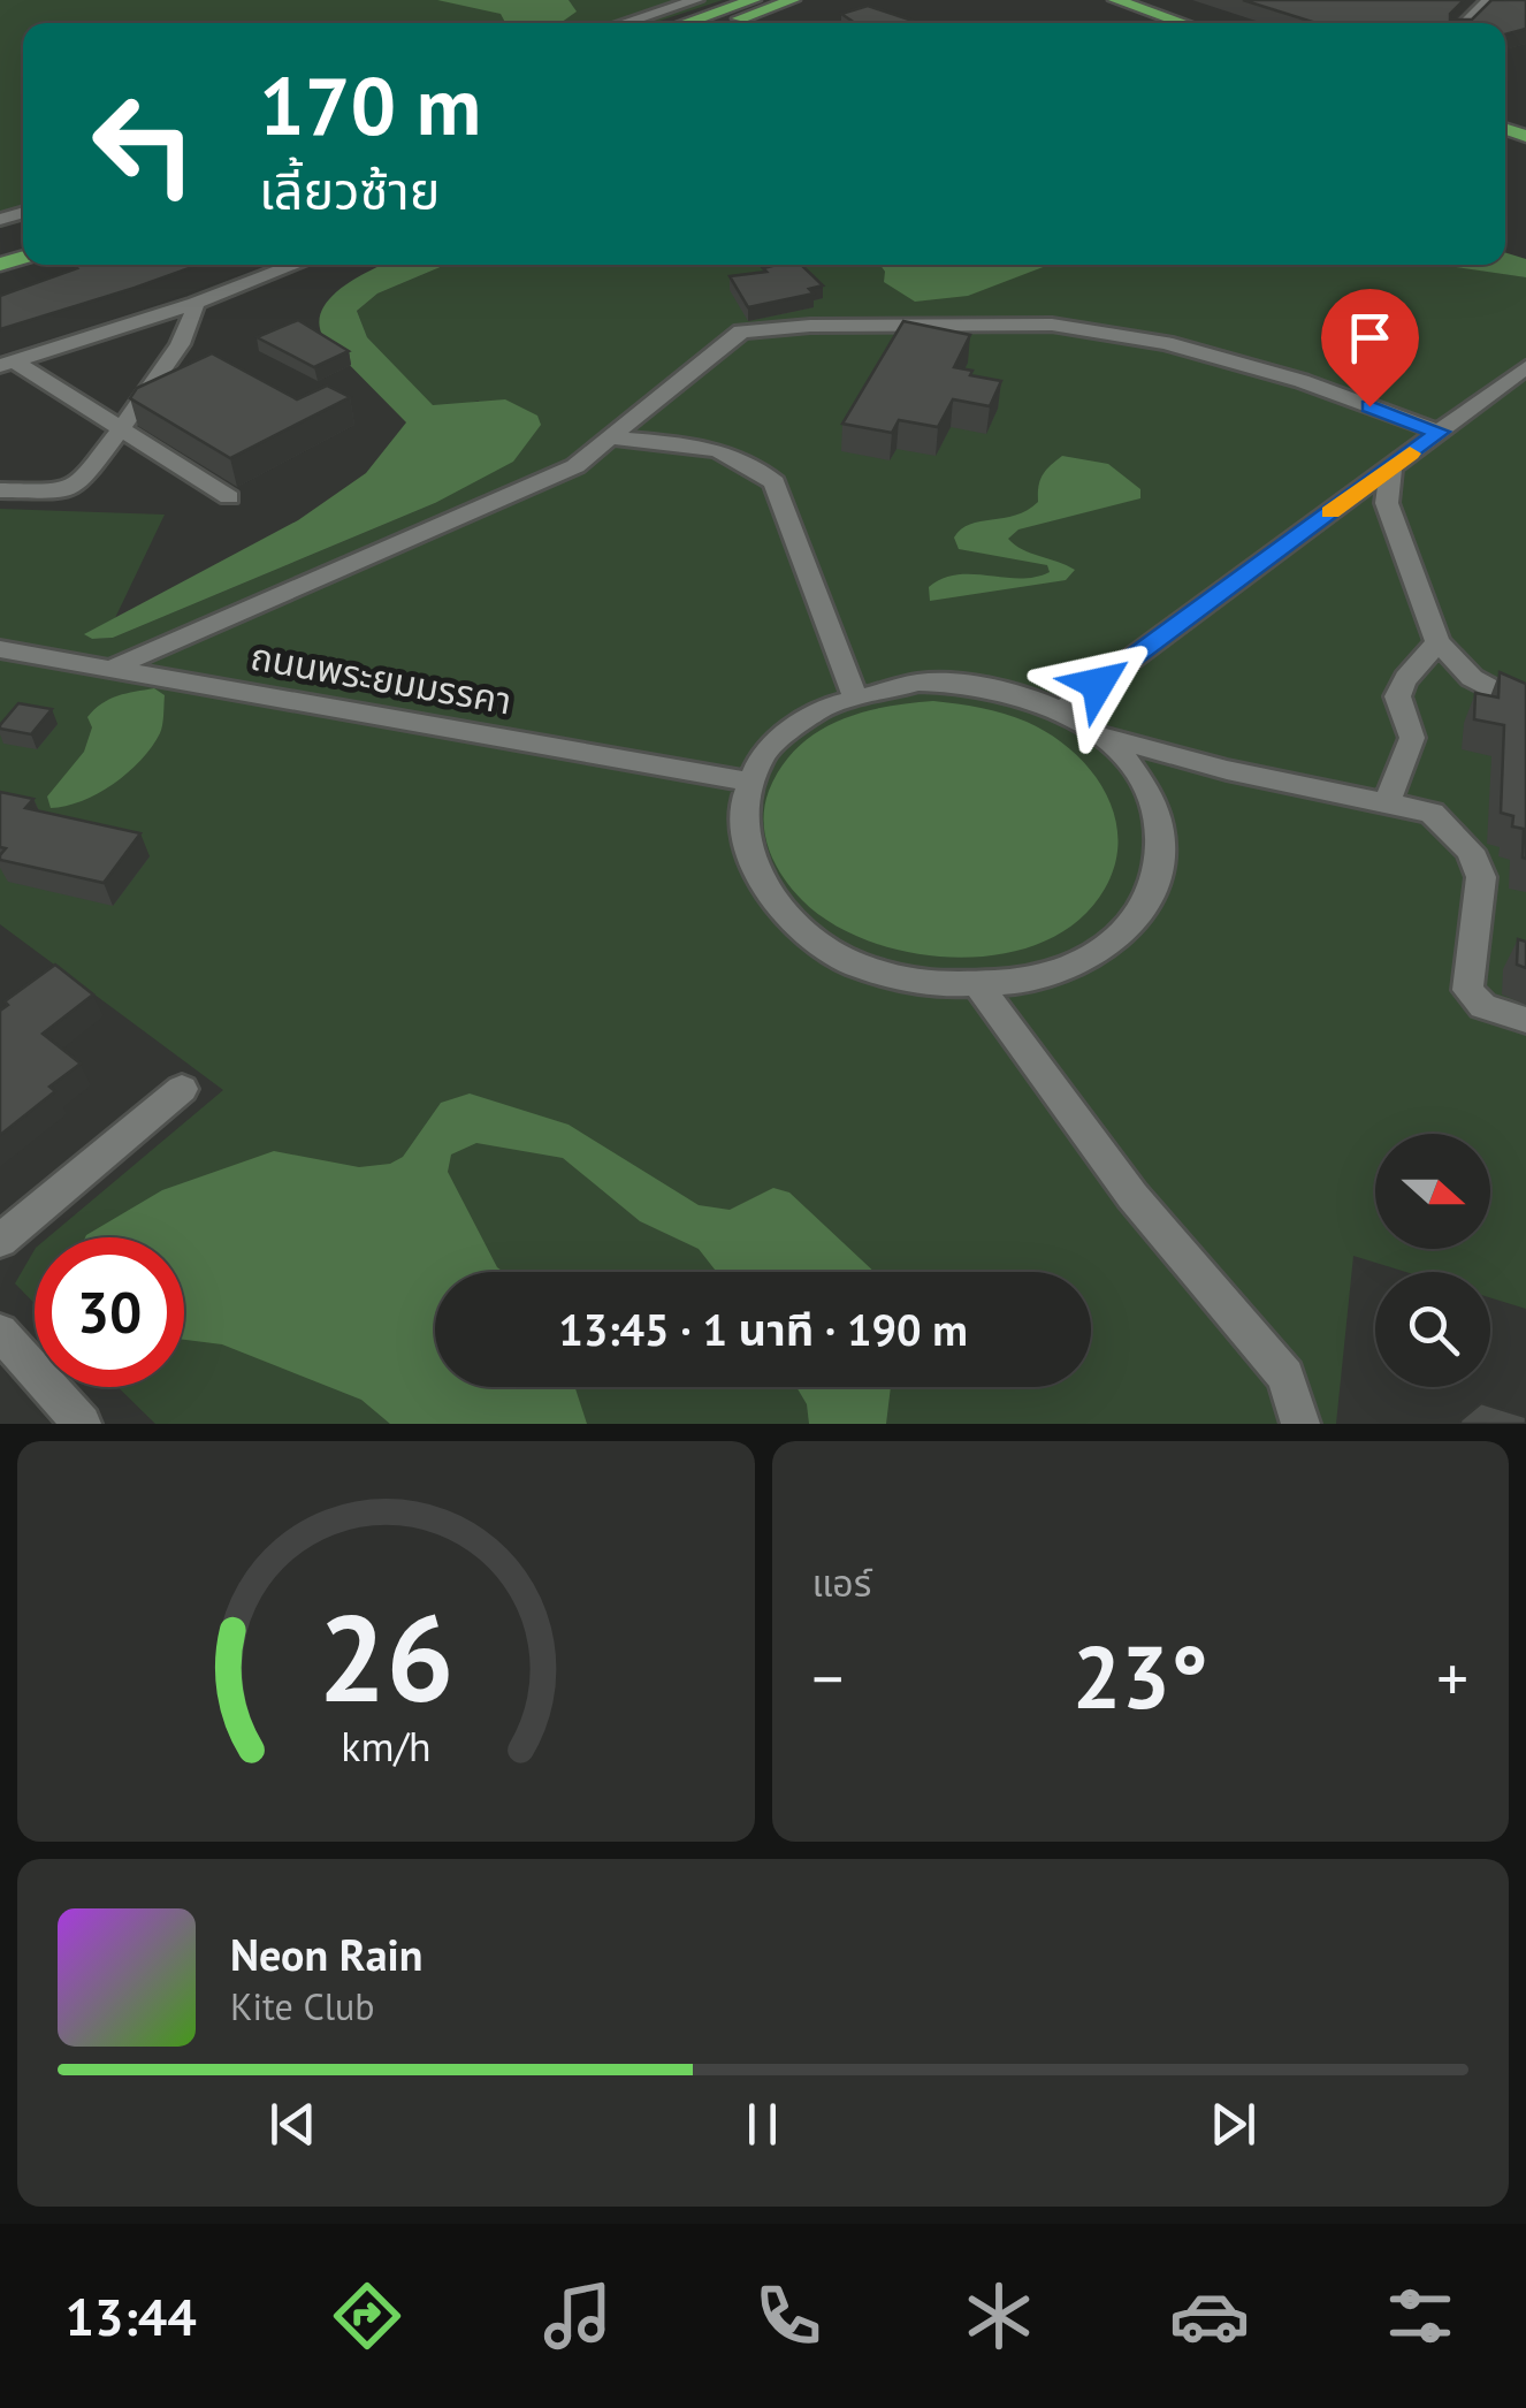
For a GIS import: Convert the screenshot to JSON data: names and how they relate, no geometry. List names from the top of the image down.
{
  "streets": {
    "street": ["ถนนพระยมมรรคา"]
  },
  "north": "right",
  "page": {
    "turn": ["170 m", "เลี้ยวซ้าย"],
    "limit": "30",
    "trip": "13:45 · 1 นาที · 190 m",
    "tile": "แอร์",
    "heat": ["−", "23°", "+"],
    "song": ["Neon Rain", "Kite Club"],
    "tabs": "13:44",
    "gauge": ["26", "km/h"]
  }
}
